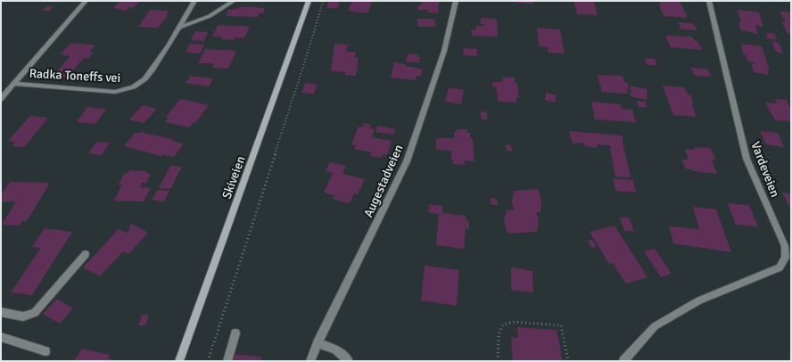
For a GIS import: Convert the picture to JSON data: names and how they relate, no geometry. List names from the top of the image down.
{
  "streets": {
    "main road": ["Skiveien"],
    "street": ["Radka Toneffs vei", "Vardeveien", "Augestadveien"]
  }
}
